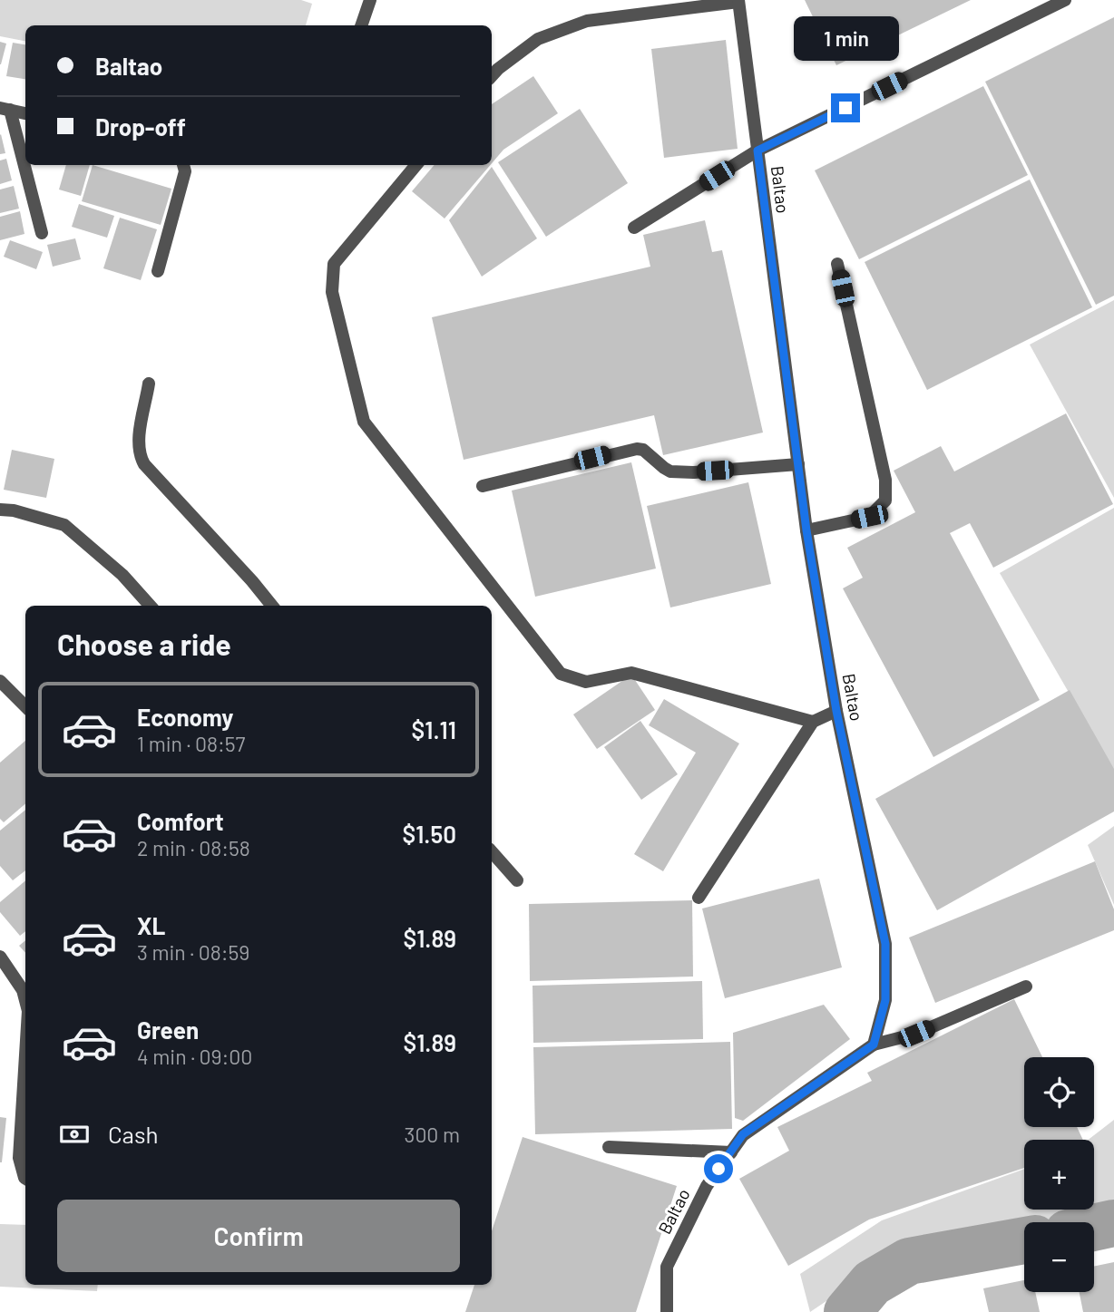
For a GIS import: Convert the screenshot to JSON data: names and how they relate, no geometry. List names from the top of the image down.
{
  "streets": {
    "street": ["Baltao"]
  },
  "page": {
    "bubble": "1 min",
    "banner": ["Baltao", "Drop-off"],
    "heading": "Choose a ride",
    "list": [
      {
        "name": "Economy",
        "note": "1 min · 08:57",
        "value": "$1.11"
      },
      {
        "name": "Comfort",
        "note": "2 min · 08:58",
        "value": "$1.50"
      },
      {
        "name": "XL",
        "note": "3 min · 08:59",
        "value": "$1.89"
      },
      {
        "name": "Green",
        "note": "4 min · 09:00",
        "value": "$1.89"
      }
    ],
    "map_buttons": ["+", "−"],
    "pay": ["Cash", "300 m"],
    "buttons": "Confirm"
  }
}
